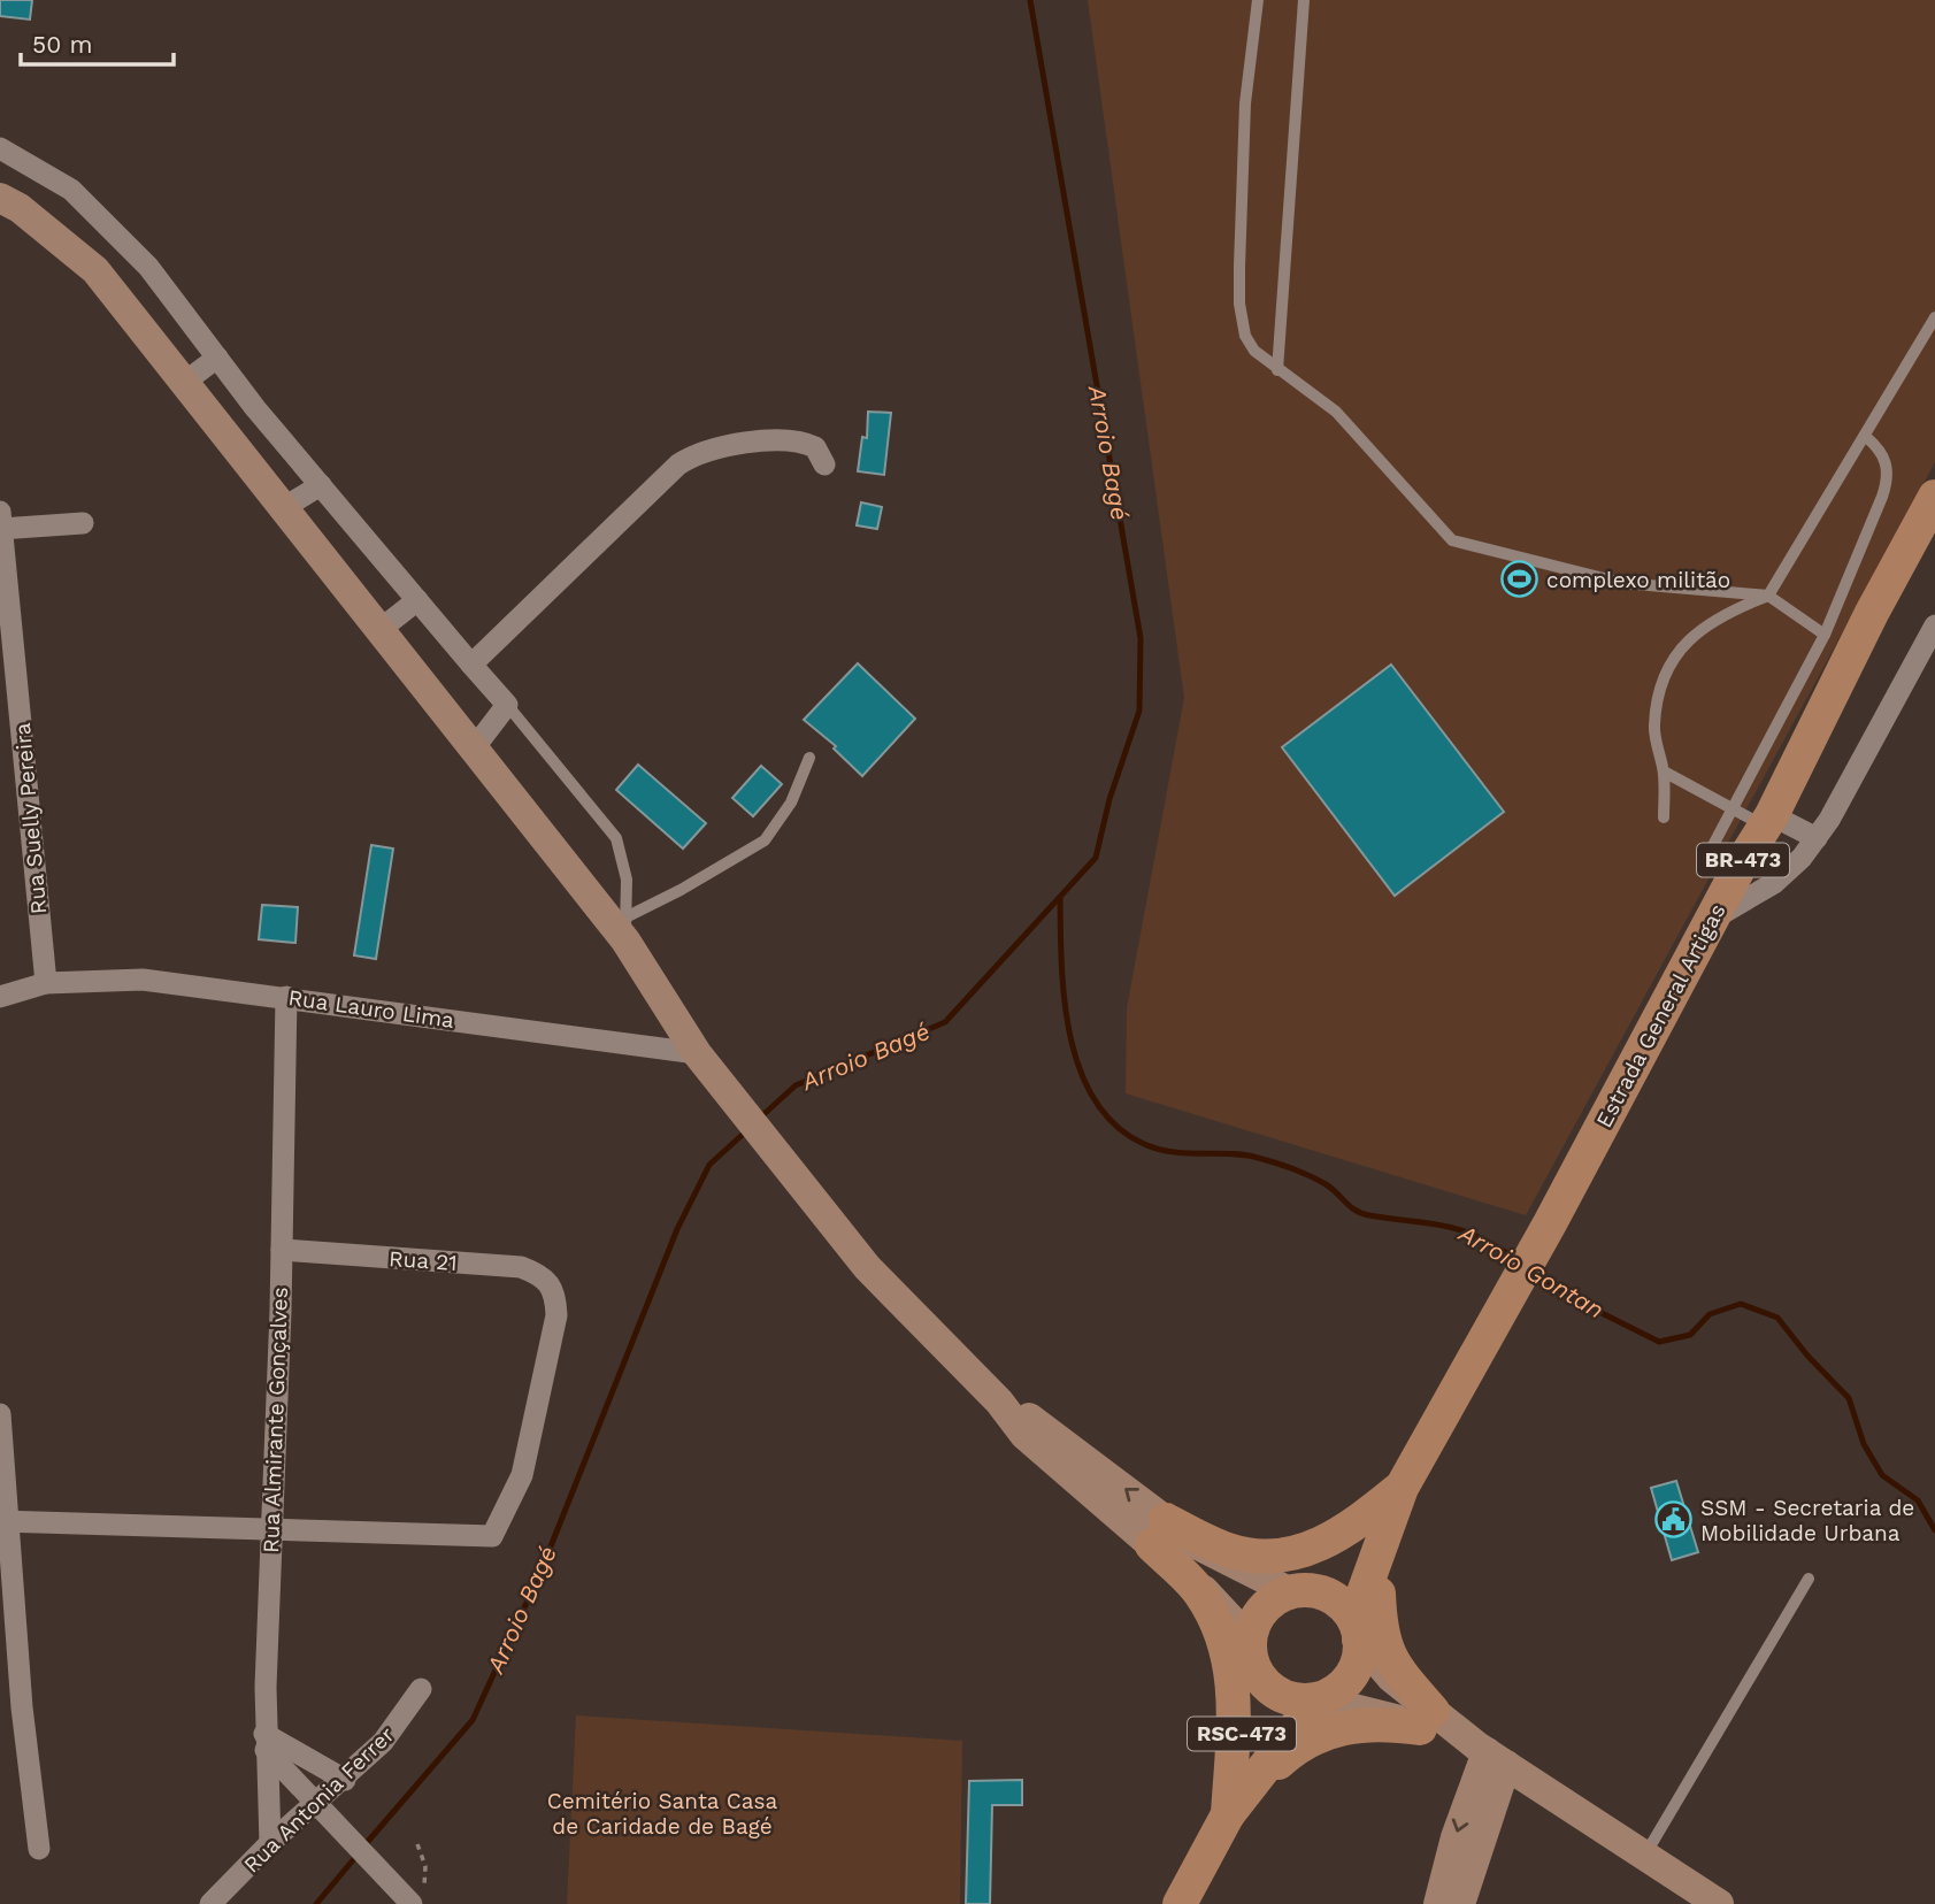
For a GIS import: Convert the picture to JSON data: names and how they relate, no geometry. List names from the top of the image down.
{
  "streets": {
    "main road": ["BR-473", "Estrada General Artigas", "RSC-473"],
    "street": [
      "Rua Suelly Pereira",
      "Rua Lauro Lima",
      "Rua 21",
      "Rua Almirante Gonçalves",
      "Rua Antonia Ferrer"
    ]
  },
  "crossings": [
    ["Rua Suelly Pereira", "Rua Lauro Lima"],
    ["Rua Lauro Lima", "Rua Almirante Gonçalves"],
    ["Rua 21", "Rua Almirante Gonçalves"],
    ["Rua Almirante Gonçalves", "Rua Antonia Ferrer"]
  ],
  "water": ["Arroio Bagé", "Arroio Gontan"],
  "parks": ["Cemitério Santa Casa de Caridade de Bagé"],
  "places": {
    "sports": ["complexo militão"],
    "public building": ["SSM - Secretaria de Mobilidade Urbana"]
  },
  "scale_bar": "50 m"
}
